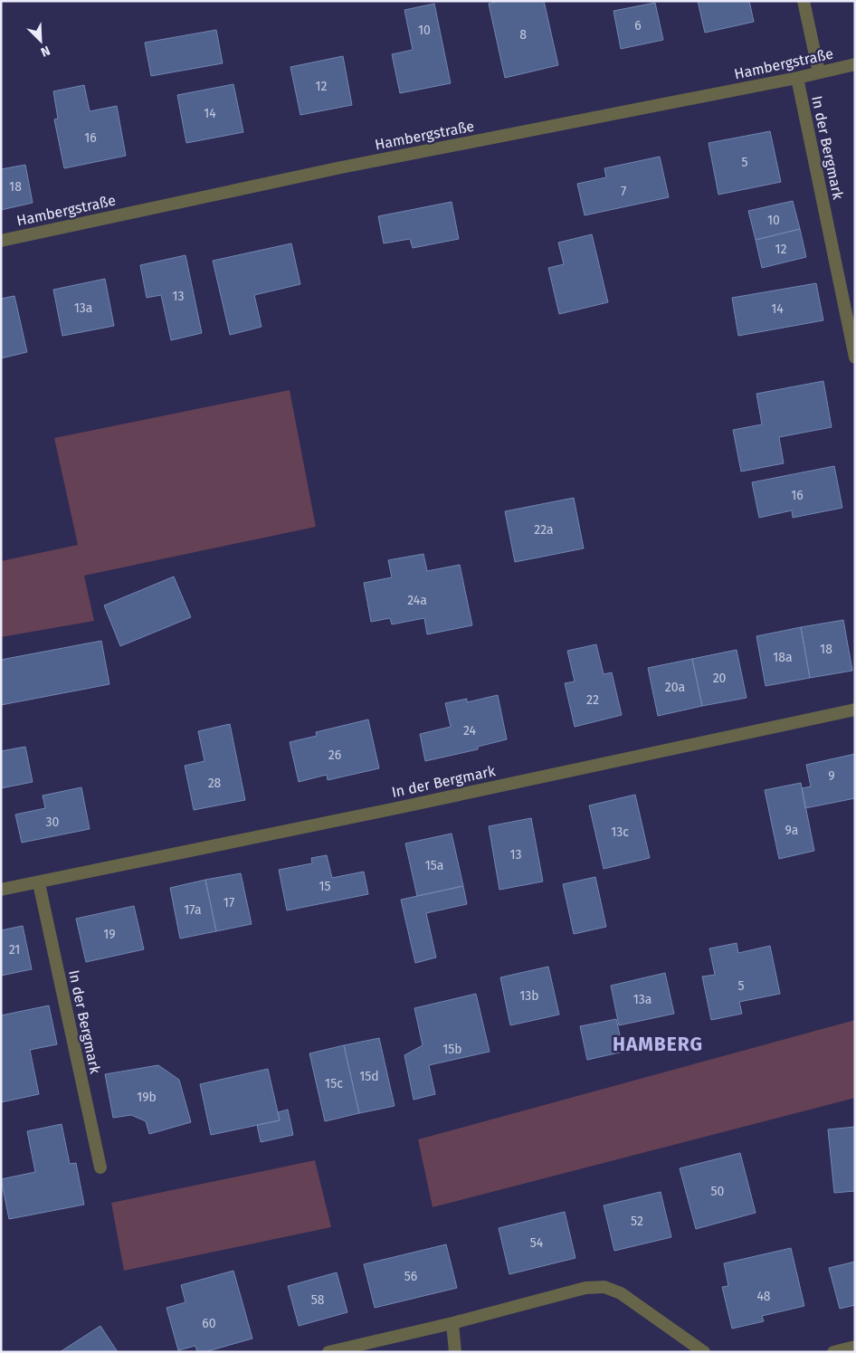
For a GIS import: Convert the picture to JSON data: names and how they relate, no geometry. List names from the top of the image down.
{
  "streets": {
    "street": ["Hambergstraße", "In der Bergmark"]
  },
  "crossings": [
    ["Hambergstraße", "In der Bergmark"]
  ],
  "districts": ["HAMBERG"],
  "house_numbers": [
    "6",
    "10",
    "8",
    "12",
    "14",
    "16",
    "5",
    "18",
    "7",
    "10",
    "12",
    "13",
    "13a",
    "14",
    "16",
    "22a",
    "24a",
    "18",
    "18a",
    "20",
    "20a",
    "22",
    "24",
    "26",
    "9",
    "28",
    "30",
    "9a",
    "13c",
    "13",
    "15a",
    "15",
    "17",
    "17a",
    "19",
    "21",
    "5",
    "13b",
    "13a",
    "15b",
    "15d",
    "15c",
    "19b",
    "50",
    "52",
    "54",
    "56",
    "48",
    "58",
    "60"
  ],
  "north": "bottom right"
}
